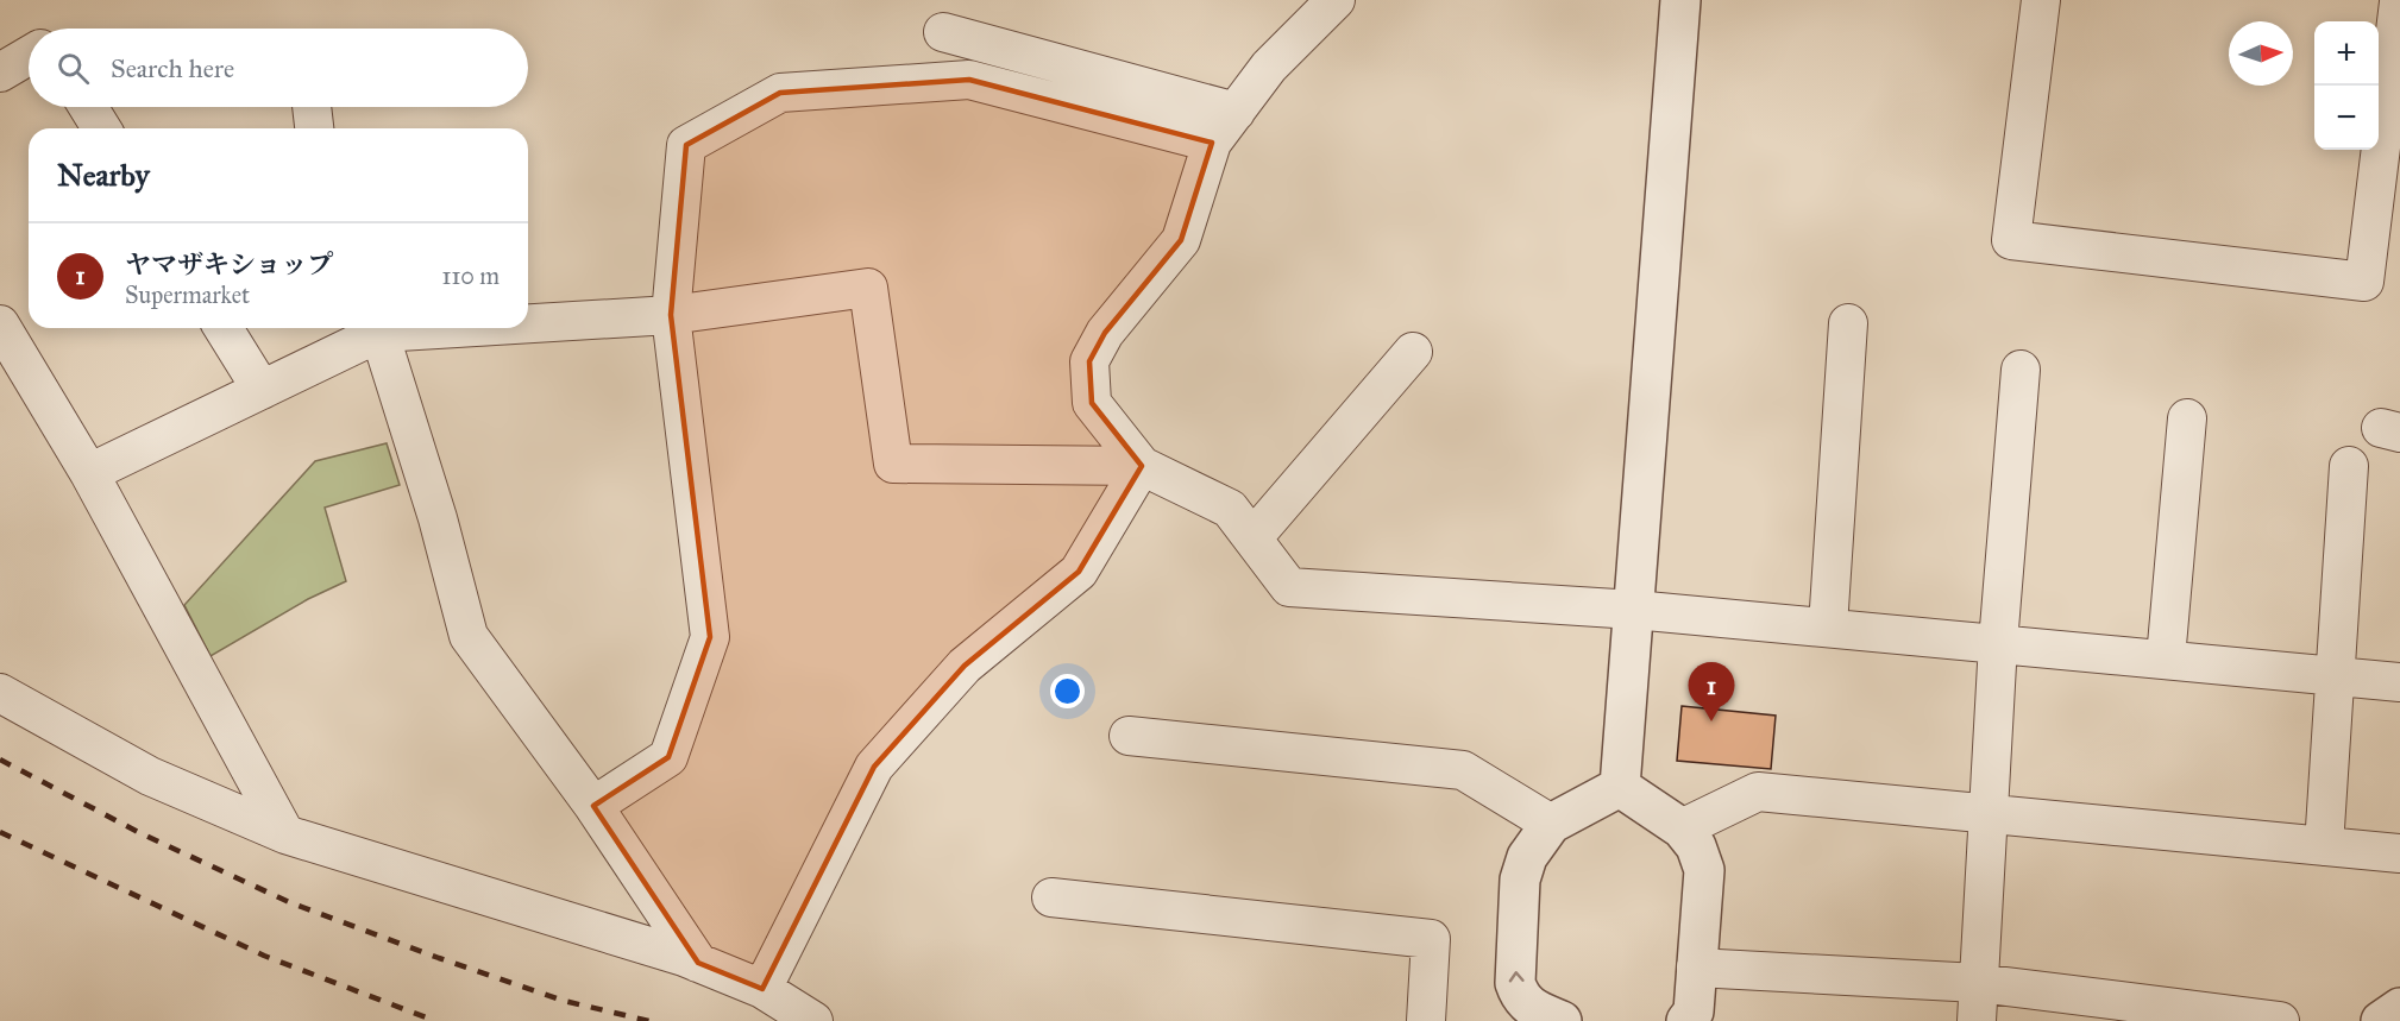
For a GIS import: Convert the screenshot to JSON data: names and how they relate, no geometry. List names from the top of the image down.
{
  "north": "right",
  "page": {
    "map_buttons": ["+", "−"],
    "search": "Search here",
    "heading": "Nearby",
    "list": [
      {
        "mark": "1",
        "name": "ヤマザキショップ",
        "note": "Supermarket",
        "value": "110 m"
      }
    ],
    "pins": "1"
  }
}
